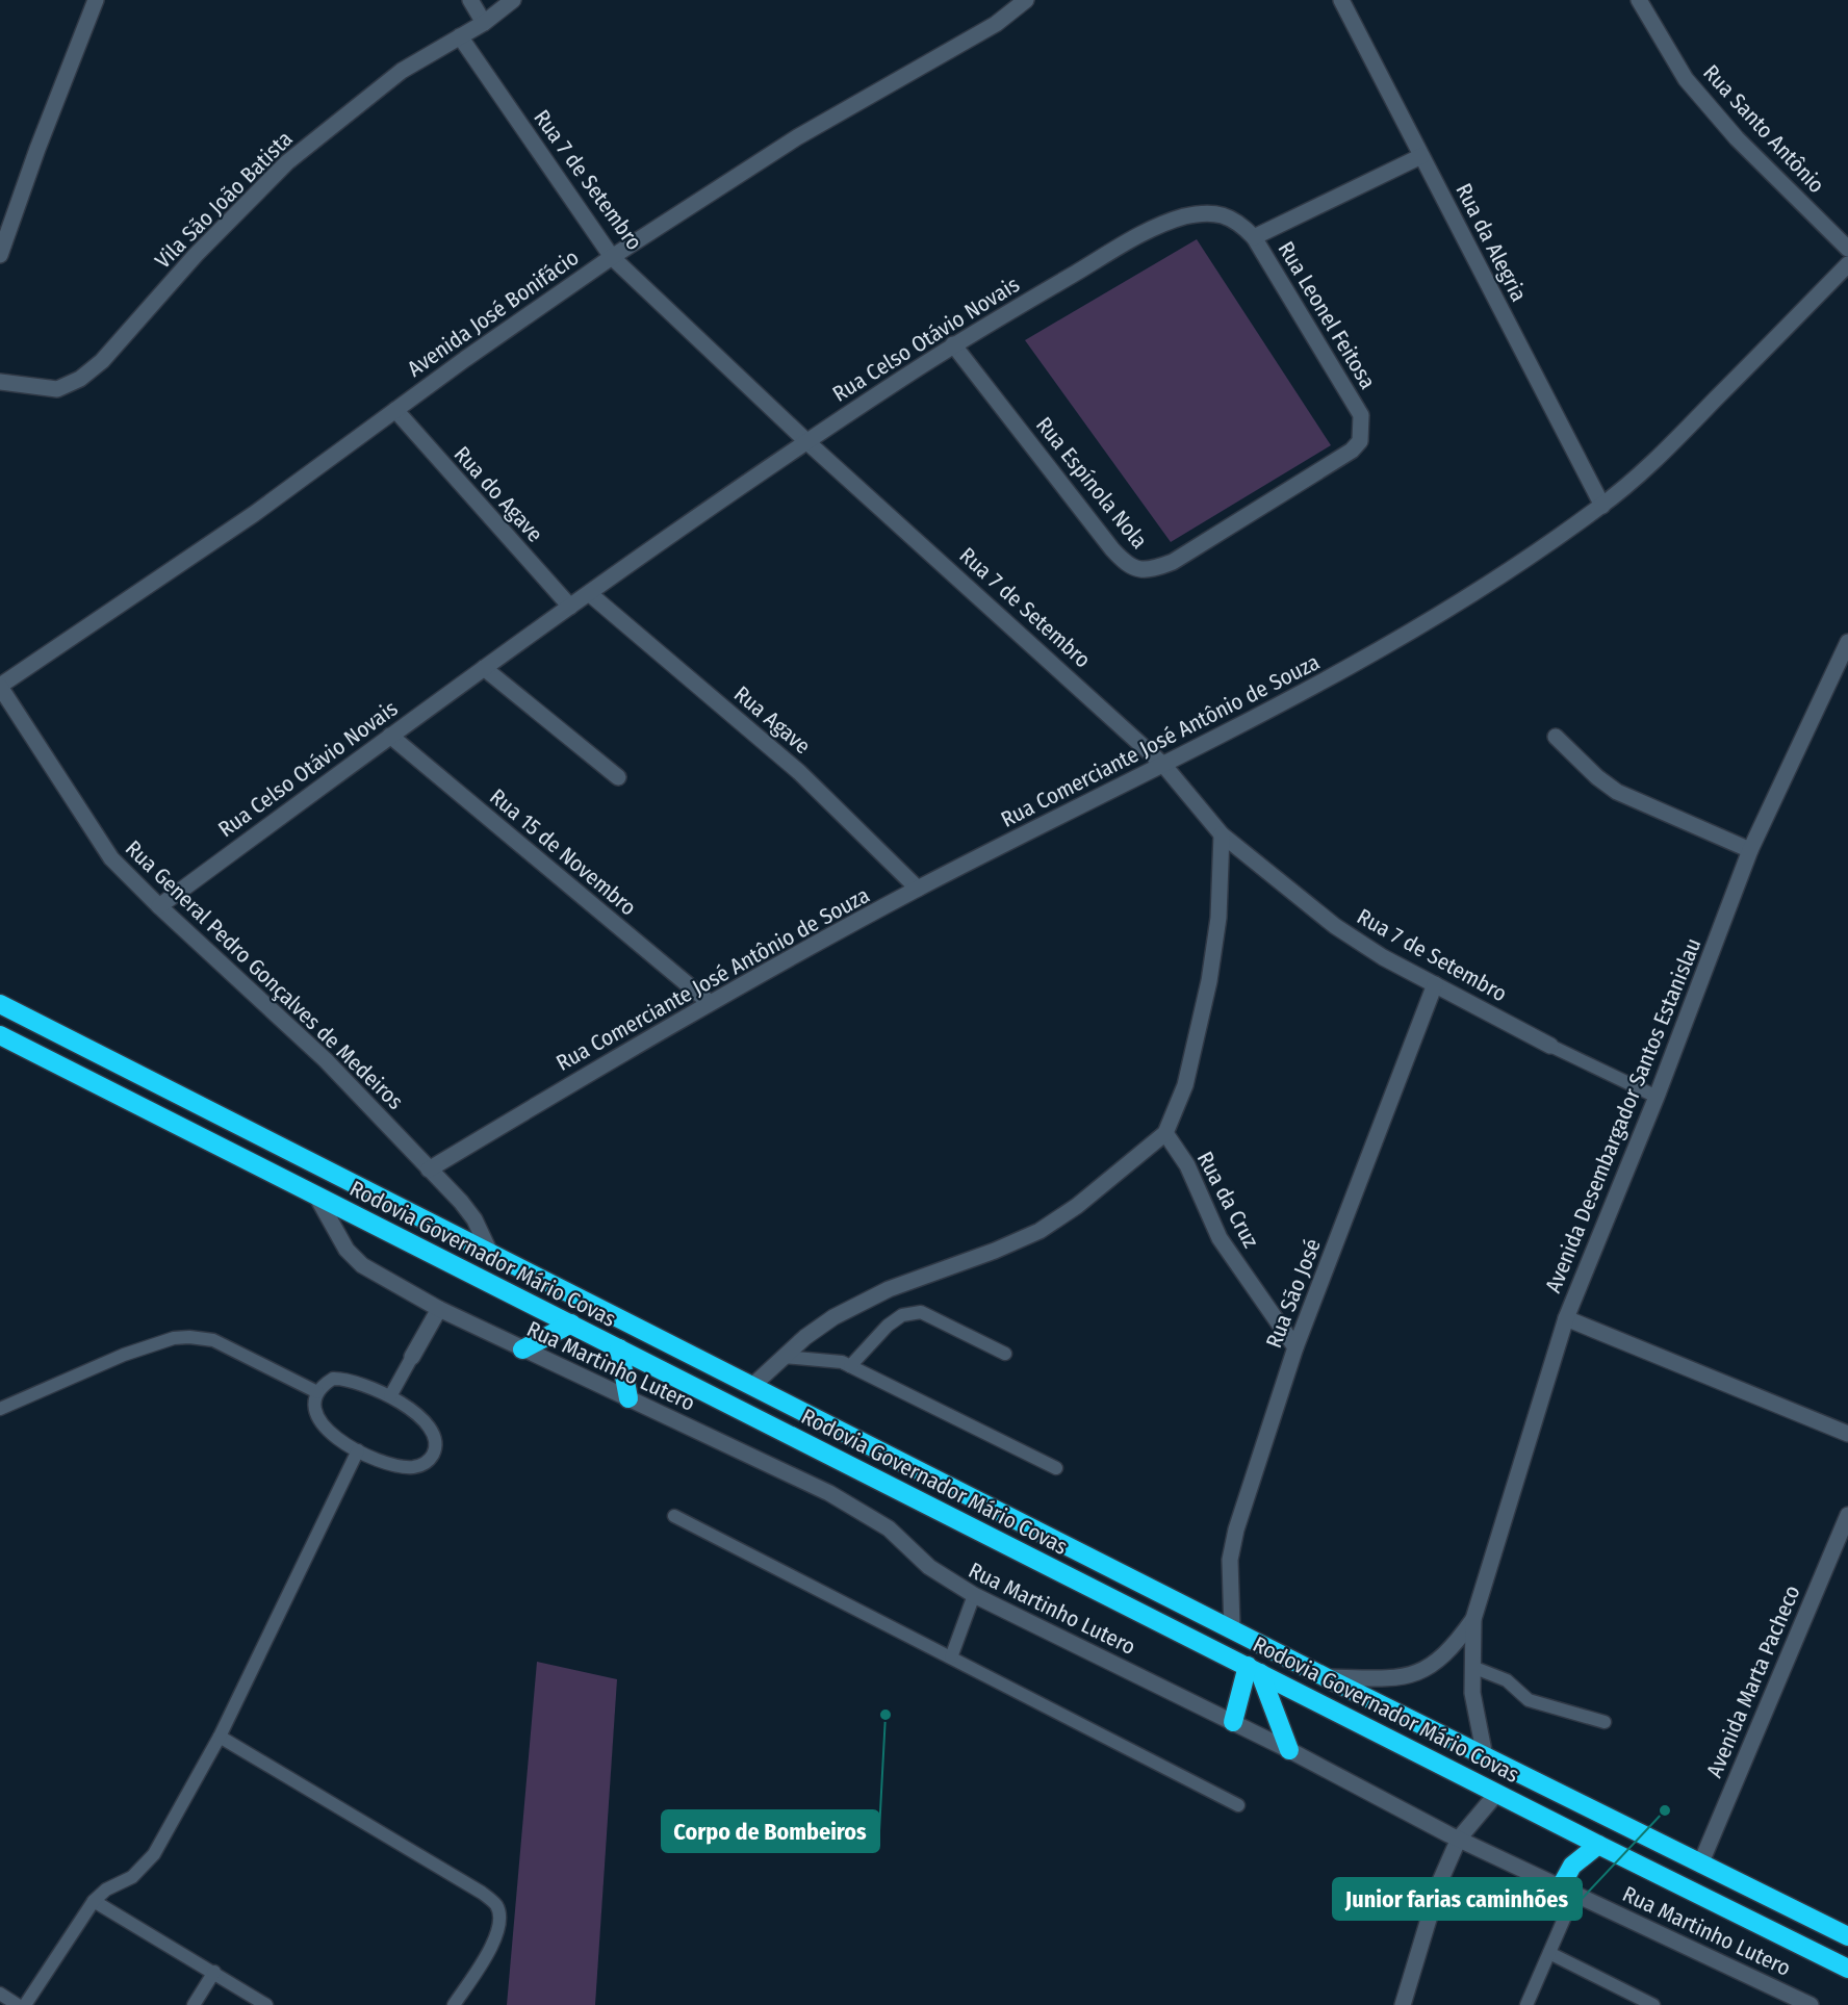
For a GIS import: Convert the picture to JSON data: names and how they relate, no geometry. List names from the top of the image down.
{
  "streets": {
    "highway": ["Rodovia Governador Mário Covas"],
    "street": [
      "Rua Santo Antônio",
      "Rua 7 de Setembro",
      "Vila São João Batista",
      "Rua da Alegria",
      "Avenida José Bonifácio",
      "Rua Leonel Feitosa",
      "Rua Celso Otávio Novais",
      "Rua Espínola Nola",
      "Rua do Agave",
      "Rua Agave",
      "Rua Comerciante José Antônio de Souza",
      "Rua 15 de Novembro",
      "Rua General Pedro Gonçalves de Medeiros",
      "Avenida Desembargador Santos Estanislau",
      "Rua da Cruz",
      "Rua São José",
      "Rua Martinho Lutero",
      "Avenida Marta Pacheco"
    ]
  },
  "crossings": [
    ["Rua 7 de Setembro", "Vila São João Batista"],
    ["Rua 7 de Setembro", "Avenida José Bonifácio"],
    ["Rua 7 de Setembro", "Rua Celso Otávio Novais"],
    ["Rua 7 de Setembro", "Rua Comerciante José Antônio de Souza"],
    ["Rua 7 de Setembro", "Avenida Desembargador Santos Estanislau"],
    ["Rua 7 de Setembro", "Rua São José"],
    ["Rua da Alegria", "Rua Comerciante José Antônio de Souza"],
    ["Avenida José Bonifácio", "Rua do Agave"],
    ["Avenida José Bonifácio", "Rua General Pedro Gonçalves de Medeiros"],
    ["Rua Leonel Feitosa", "Rua Celso Otávio Novais"],
    ["Rua Leonel Feitosa", "Rua Espínola Nola"],
    ["Rua Celso Otávio Novais", "Rua Espínola Nola"],
    ["Rua Celso Otávio Novais", "Rua do Agave"],
    ["Rua Celso Otávio Novais", "Rua Agave"],
    ["Rua Celso Otávio Novais", "Rua 15 de Novembro"],
    ["Rua Celso Otávio Novais", "Rua General Pedro Gonçalves de Medeiros"],
    ["Rua Agave", "Rua Comerciante José Antônio de Souza"],
    ["Rua Comerciante José Antônio de Souza", "Rua 15 de Novembro"],
    ["Rua Comerciante José Antônio de Souza", "Rua General Pedro Gonçalves de Medeiros"],
    ["Rua General Pedro Gonçalves de Medeiros", "Rodovia Governador Mário Covas"],
    ["Avenida Desembargador Santos Estanislau", "Rodovia Governador Mário Covas"],
    ["Rua da Cruz", "Rua São José"],
    ["Rodovia Governador Mário Covas", "Rua São José"],
    ["Rodovia Governador Mário Covas", "Rua Martinho Lutero"],
    ["Rodovia Governador Mário Covas", "Avenida Marta Pacheco"]
  ],
  "places": ["Corpo de Bombeiros", "Junior farias caminhões"]
}
